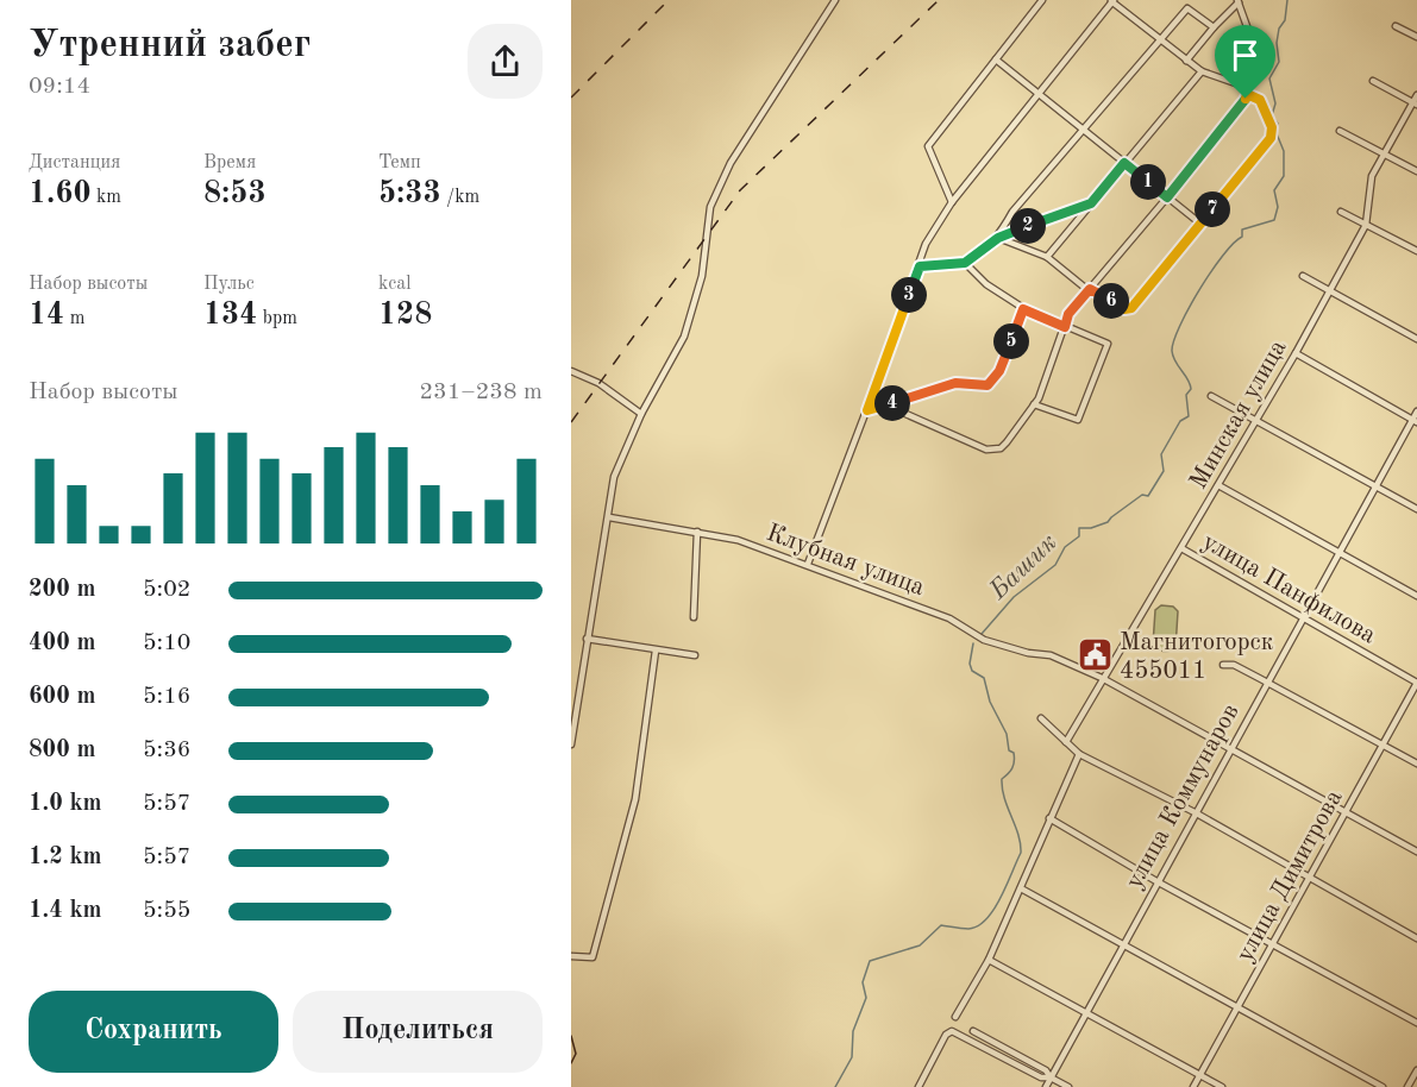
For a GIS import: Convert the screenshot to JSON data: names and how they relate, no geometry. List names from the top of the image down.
{
  "streets": {
    "street": [
      "Минская улица",
      "Клубная улица",
      "улица Панфилова",
      "улица Коммунаров",
      "улица Димитрова"
    ]
  },
  "crossings": [
    ["Минская улица", "Клубная улица"],
    ["Минская улица", "улица Панфилова"],
    ["Клубная улица", "улица Коммунаров"],
    ["Клубная улица", "улица Димитрова"],
    ["улица Панфилова", "улица Коммунаров"],
    ["улица Панфилова", "улица Димитрова"]
  ],
  "water": ["Башик"],
  "places": {
    "public building": ["Магнитогорск 455011"]
  },
  "page": {
    "heading": ["Утренний забег", "09:14"],
    "stats": [
      ["Дистанция", "1.60 km"],
      ["Время", "8:53"],
      ["Темп", "5:33 /km"],
      ["Набор высоты", "14 m"],
      ["Пульс", "134 bpm"],
      ["kcal", "128"]
    ],
    "pins": [
      "1",
      "7",
      "2",
      "3",
      "6",
      "5",
      "4"
    ],
    "chart": ["Набор высоты", "231–238 m"],
    "list": [
      {
        "name": "200 m",
        "note": "5:02"
      },
      {
        "name": "400 m",
        "note": "5:10"
      },
      {
        "name": "600 m",
        "note": "5:16"
      },
      {
        "name": "800 m",
        "note": "5:36"
      },
      {
        "name": "1.0 km",
        "note": "5:57"
      },
      {
        "name": "1.2 km",
        "note": "5:57"
      },
      {
        "name": "1.4 km",
        "note": "5:55"
      }
    ],
    "buttons": ["Сохранить", "Поделиться"]
  }
}
